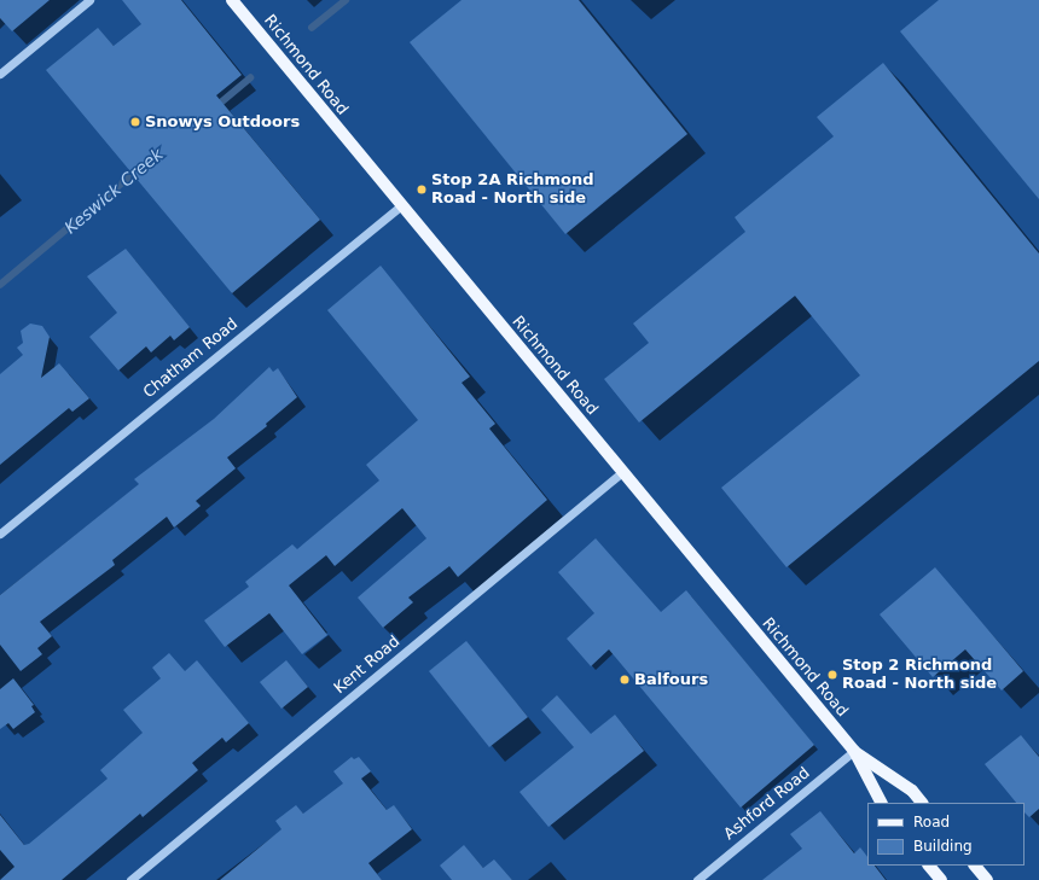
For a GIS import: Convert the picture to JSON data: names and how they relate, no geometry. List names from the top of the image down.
{
  "streets": {
    "main road": ["Richmond Road"],
    "street": ["Chatham Road", "Kent Road", "Ashford Road"]
  },
  "crossings": [
    ["Richmond Road", "Chatham Road"],
    ["Richmond Road", "Kent Road"],
    ["Richmond Road", "Ashford Road"]
  ],
  "water": ["Keswick Creek"],
  "places": [
    "Snowys Outdoors",
    "Stop 2A Richmond Road - North side",
    "Stop 2 Richmond Road - North side",
    "Balfours"
  ],
  "legend": ["Road", "Building"]
}
